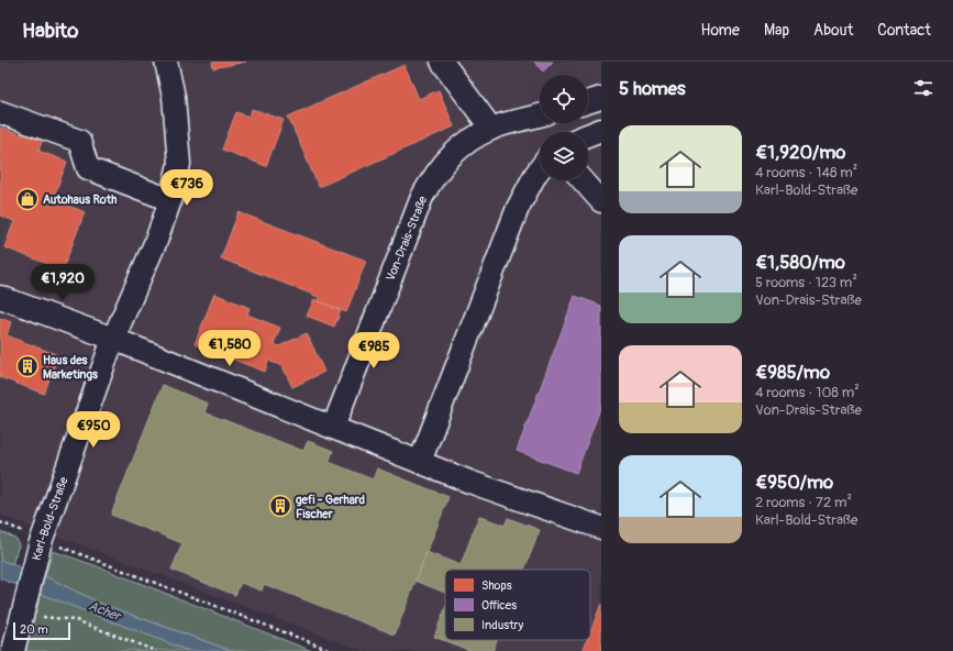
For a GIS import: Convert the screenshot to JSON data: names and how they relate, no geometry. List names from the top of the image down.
{
  "streets": {
    "street": ["Von-Drais-Straße", "Karl-Bold-Straße"]
  },
  "water": ["Acher"],
  "places": {
    "shop": ["Autohaus Roth"],
    "building": ["Haus des Marketings", "gefi - Gerhard Fischer"]
  },
  "legend": ["Shops", "Offices", "Industry"],
  "scale_bar": "20 m",
  "page": {
    "header": "Habito",
    "nav": [
      "Home",
      "Map",
      "About",
      "Contact"
    ],
    "heading": "5 homes",
    "list": [
      {
        "name": "€1,920/mo",
        "note": "4 rooms · 148 m² · Karl-Bold-Straße"
      },
      {
        "name": "€1,580/mo",
        "note": "5 rooms · 123 m² · Von-Drais-Straße"
      },
      {
        "name": "€985/mo",
        "note": "4 rooms · 108 m² · Von-Drais-Straße"
      },
      {
        "name": "€950/mo",
        "note": "2 rooms · 72 m² · Karl-Bold-Straße"
      }
    ],
    "price": [
      "€736",
      "€1,920",
      "€1,580",
      "€985",
      "€950"
    ],
    "scale": "20 m"
  }
}
